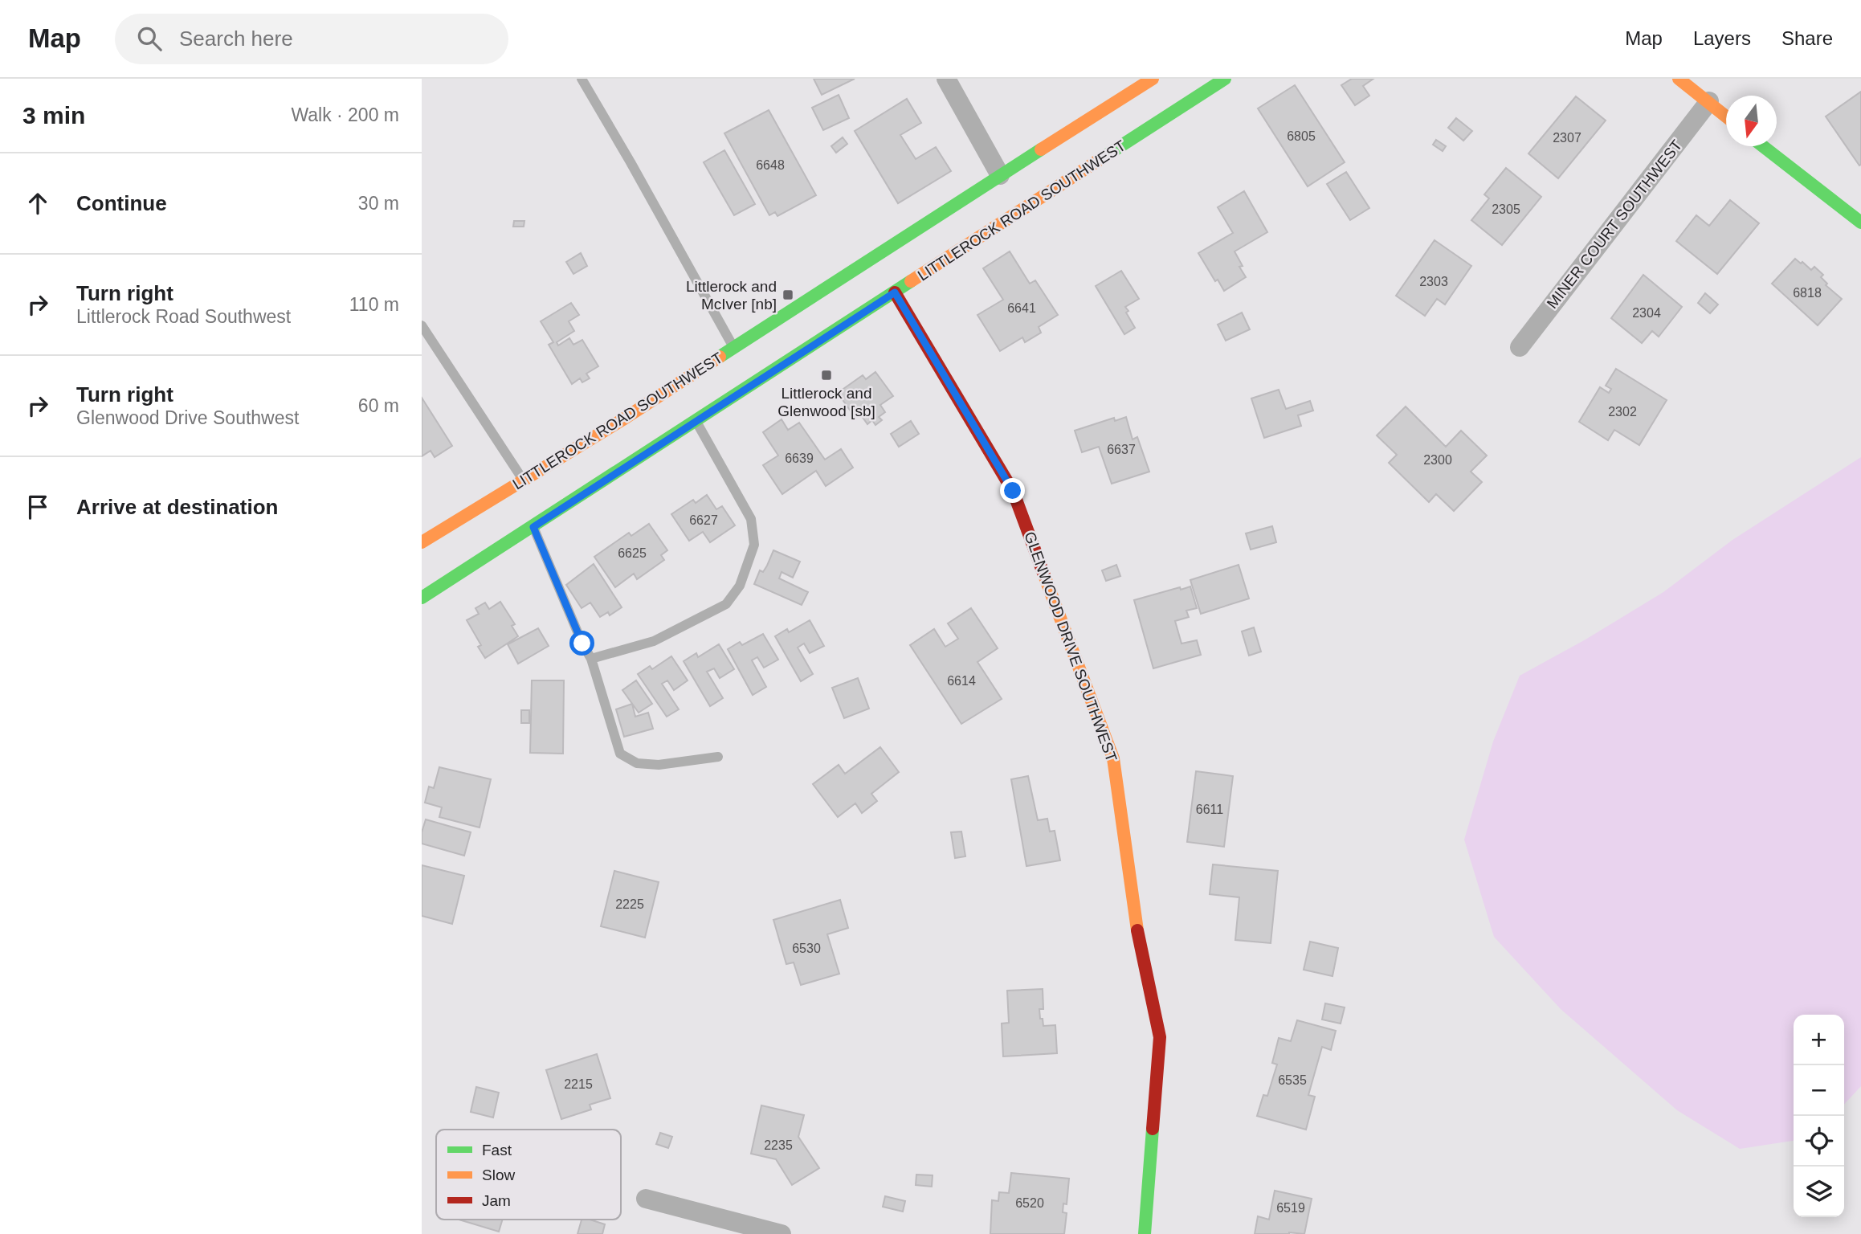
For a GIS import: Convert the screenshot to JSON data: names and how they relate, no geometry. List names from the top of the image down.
{
  "streets": {
    "main road": ["LITTLEROCK ROAD SOUTHWEST", "GLENWOOD DRIVE SOUTHWEST"],
    "street": ["MINER COURT SOUTHWEST"]
  },
  "crossings": [
    ["LITTLEROCK ROAD SOUTHWEST", "GLENWOOD DRIVE SOUTHWEST"]
  ],
  "places": {
    "transit": ["Littlerock and McIver [nb]", "Littlerock and Glenwood [sb]"]
  },
  "house_numbers": [
    "6805",
    "2307",
    "6648",
    "2305",
    "2303",
    "6818",
    "6641",
    "2304",
    "2302",
    "6637",
    "6639",
    "2300",
    "6627",
    "6625",
    "6614",
    "6611",
    "2225",
    "6530",
    "6535",
    "2215",
    "2235",
    "6520",
    "6519"
  ],
  "legend": ["Fast", "Slow", "Jam"],
  "north": "bottom",
  "page": {
    "header": "Map",
    "search": "Search here",
    "nav": ["Map", "Layers", "Share"],
    "heading": ["3 min", "Walk · 200 m"],
    "list": [
      ["Continue", "30 m"],
      ["Turn right", "Littlerock Road Southwest", "110 m"],
      ["Turn right", "Glenwood Drive Southwest", "60 m"],
      "Arrive at destination"
    ],
    "map_buttons": ["+", "−"]
  }
}
